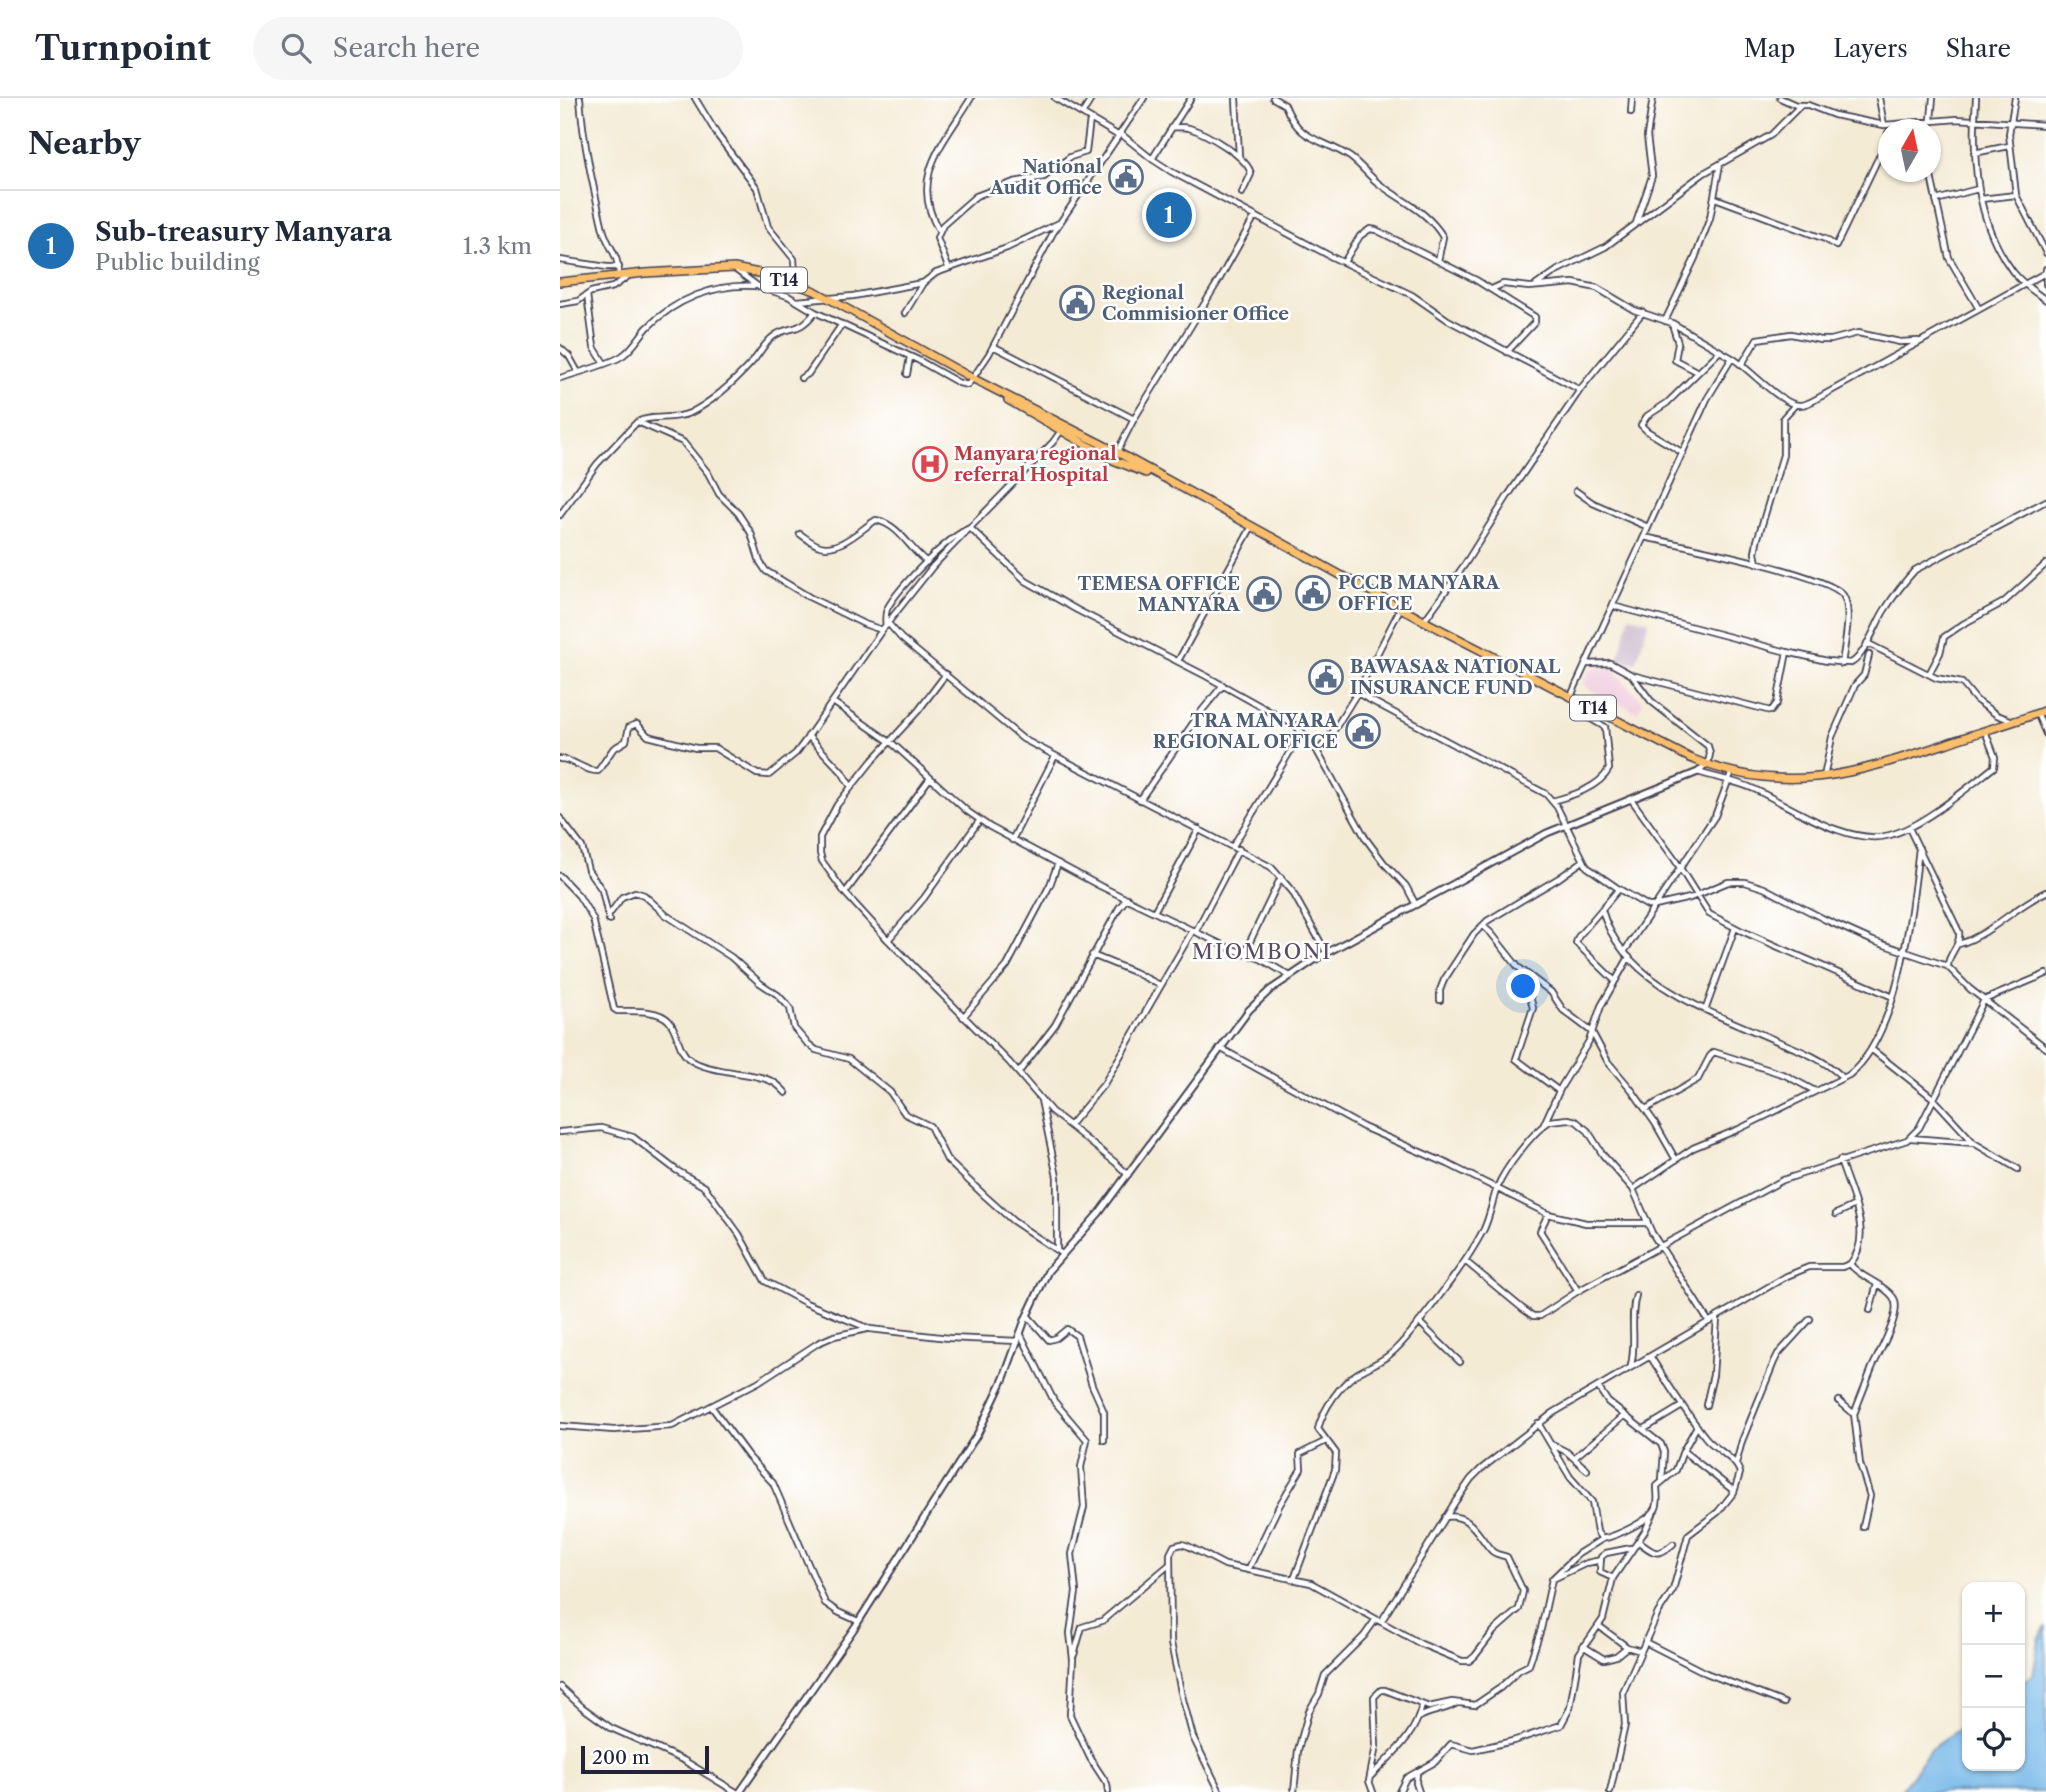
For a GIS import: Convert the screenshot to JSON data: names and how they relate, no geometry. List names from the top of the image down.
{
  "streets": {
    "highway": ["T14"]
  },
  "districts": ["MIOMBONI"],
  "places": {
    "public building": [
      "National Audit Office",
      "Regional Commisioner Office",
      "PCCB MANYARA OFFICE",
      "TEMESA OFFICE MANYARA",
      "BAWASA& NATIONAL INSURANCE FUND",
      "TRA MANYARA REGIONAL OFFICE"
    ],
    "hospital": ["Manyara regional referral Hospital"]
  },
  "scale_bar": "200 m",
  "north": "top",
  "page": {
    "header": "Turnpoint",
    "search": "Search here",
    "nav": ["Map", "Layers", "Share"],
    "heading": "Nearby",
    "pins": "1",
    "list": [
      {
        "mark": "1",
        "name": "Sub-treasury Manyara",
        "note": "Public building",
        "value": "1.3 km"
      }
    ],
    "map_buttons": ["+", "−"],
    "scale": "200 m"
  }
}
